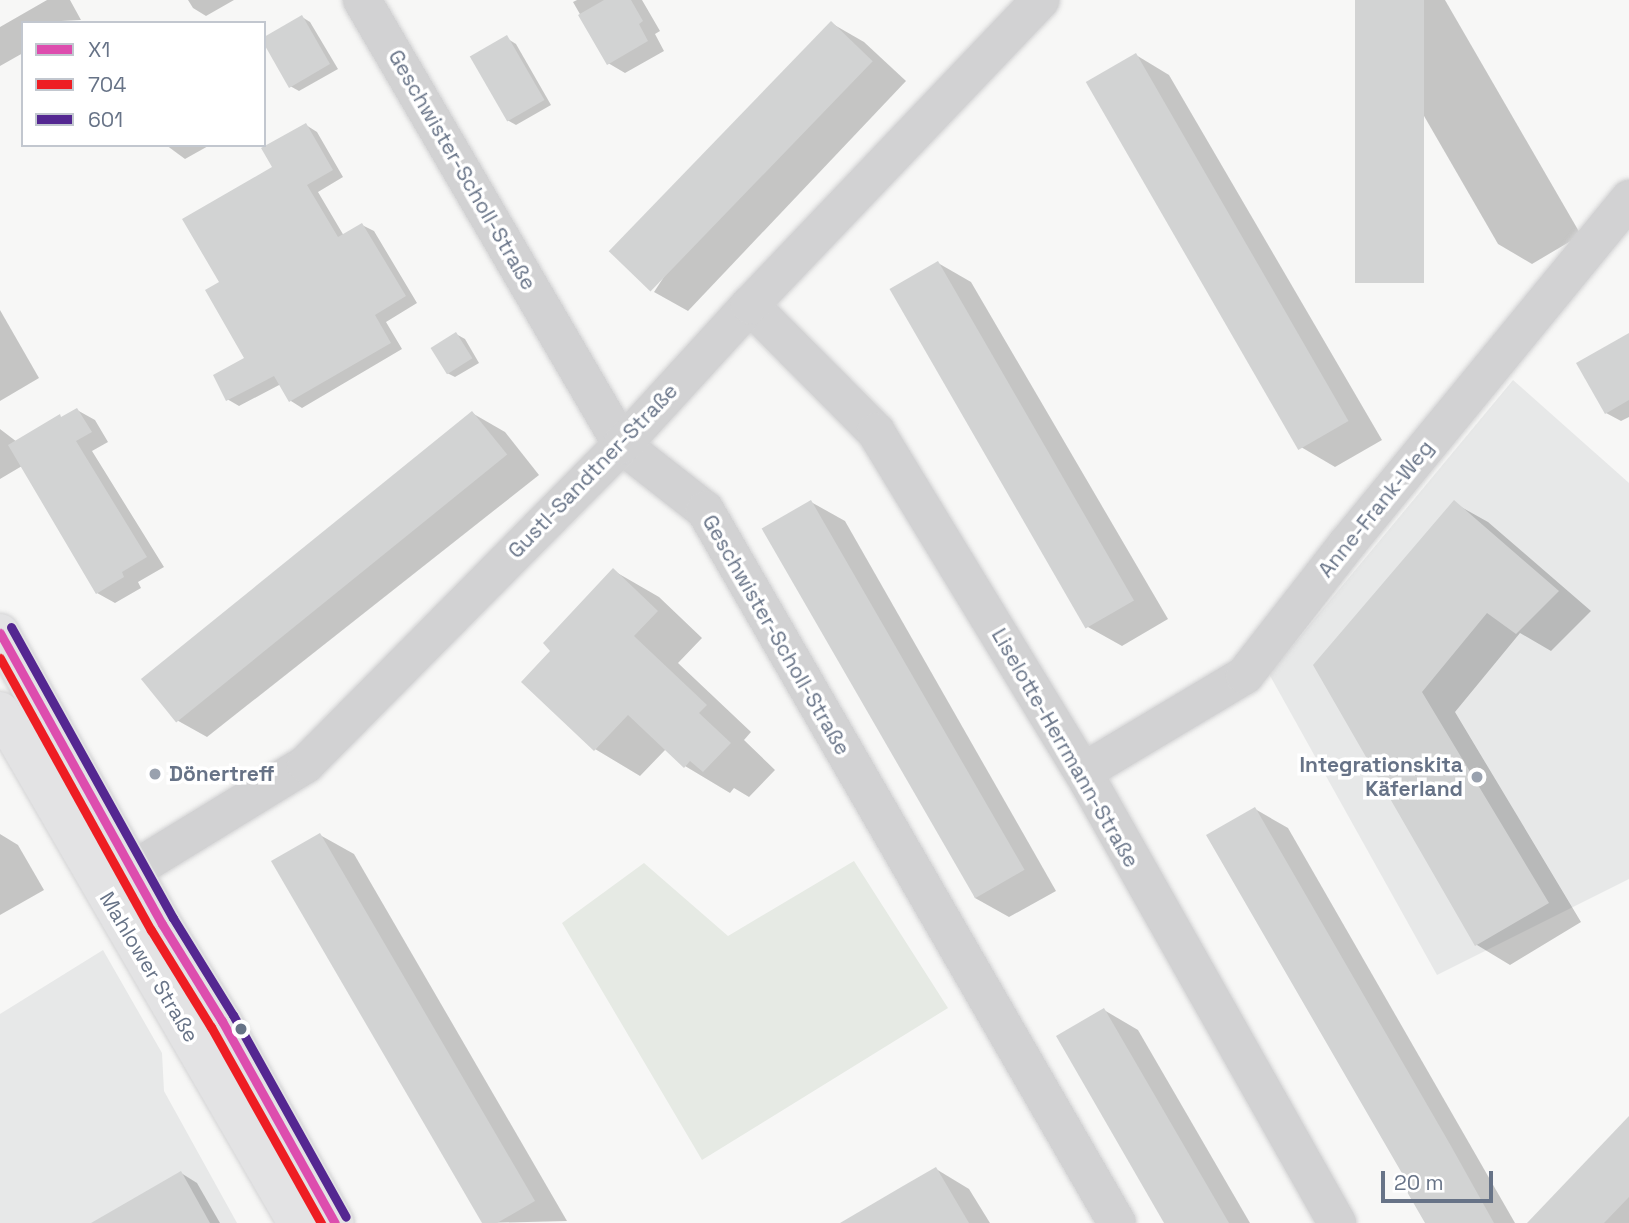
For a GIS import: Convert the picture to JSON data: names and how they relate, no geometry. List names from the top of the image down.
{
  "streets": {
    "main road": ["Mahlower Straße"],
    "street": [
      "Geschwister-Scholl-Straße",
      "Gustl-Sandtner-Straße",
      "Anne-Frank-Weg",
      "Liselotte-Herrmann-Straße"
    ]
  },
  "crossings": [
    ["Geschwister-Scholl-Straße", "Gustl-Sandtner-Straße"],
    ["Gustl-Sandtner-Straße", "Liselotte-Herrmann-Straße"],
    ["Gustl-Sandtner-Straße", "Mahlower Straße"],
    ["Anne-Frank-Weg", "Liselotte-Herrmann-Straße"]
  ],
  "places": ["Dönertreff", "Integrationskita Käferland"],
  "lines": ["transit line 601", "transit line X1", "transit line 704"],
  "legend": ["X1", "704", "601"],
  "scale_bar": "20 m"
}
